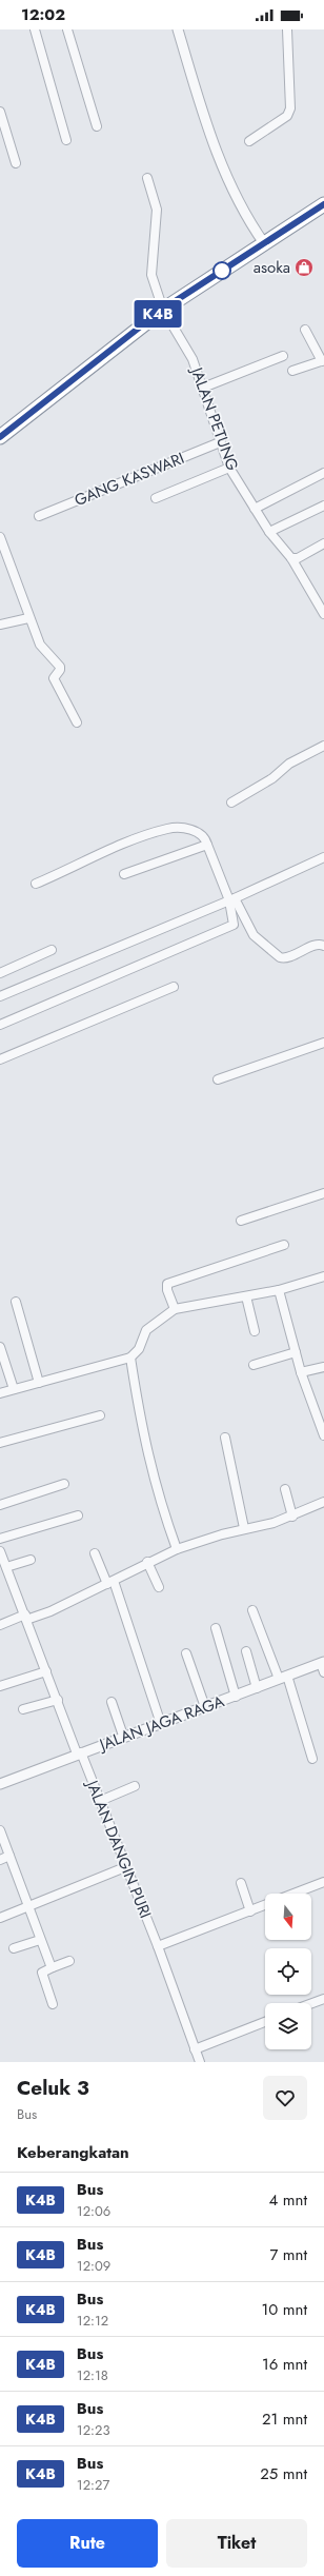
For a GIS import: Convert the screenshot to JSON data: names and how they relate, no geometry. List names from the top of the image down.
{
  "streets": {
    "street": [
      "JALAN PETUNG",
      "GANG KASWARI",
      "JALAN JAGA RAGA",
      "JALAN DANGIN PURI"
    ]
  },
  "crossings": [
    ["JALAN PETUNG", "GANG KASWARI"],
    ["JALAN JAGA RAGA", "JALAN DANGIN PURI"]
  ],
  "places": {
    "shop": ["asoka"]
  },
  "lines": ["bus line K4B"],
  "north": "bottom",
  "page": {
    "status": "12:02",
    "on_map": "K4B",
    "heading": [
      ["Celuk 3", "Bus"],
      "Keberangkatan"
    ],
    "list": [
      {
        "mark": "K4B",
        "name": "Bus",
        "note": "12:06",
        "value": "4 mnt"
      },
      {
        "mark": "K4B",
        "name": "Bus",
        "note": "12:09",
        "value": "7 mnt"
      },
      {
        "mark": "K4B",
        "name": "Bus",
        "note": "12:12",
        "value": "10 mnt"
      },
      {
        "mark": "K4B",
        "name": "Bus",
        "note": "12:18",
        "value": "16 mnt"
      },
      {
        "mark": "K4B",
        "name": "Bus",
        "note": "12:23",
        "value": "21 mnt"
      },
      {
        "mark": "K4B",
        "name": "Bus",
        "note": "12:27",
        "value": "25 mnt"
      }
    ],
    "buttons": ["Rute", "Tiket"]
  }
}
